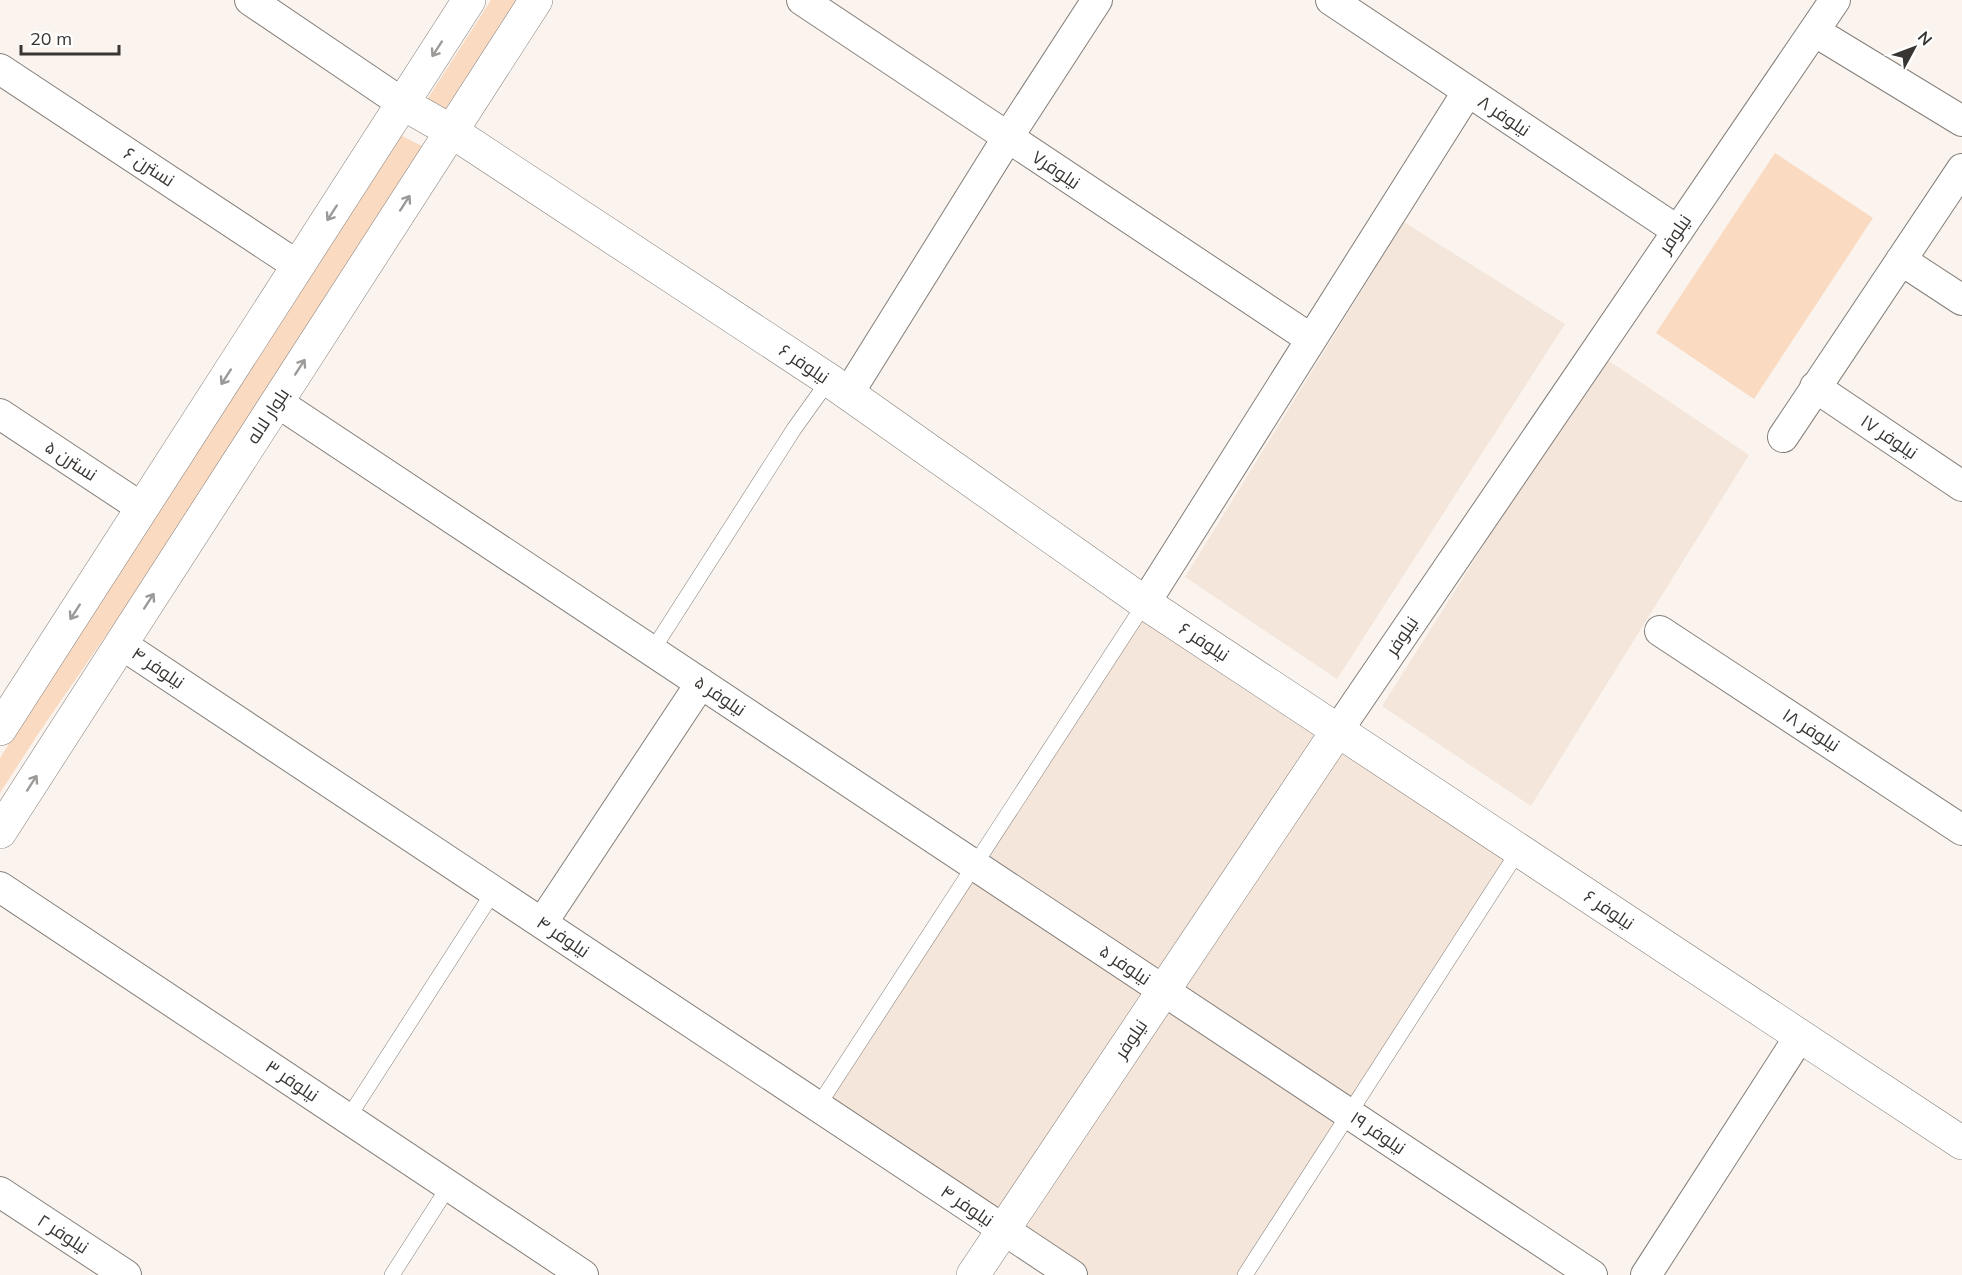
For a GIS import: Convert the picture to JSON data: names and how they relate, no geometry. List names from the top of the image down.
{
  "streets": {
    "street": [
      "نیلوفر ۸",
      "نسترن ۶",
      "نیلوفر۷",
      "نیلوفر",
      "نیلوفر ۶",
      "بلوار لاله",
      "نیلوفر ۱۷",
      "نسترن ۵",
      "نیلوفر ۴",
      "نیلوفر ۵",
      "نیلوفر ۱۸",
      "نیلوفر ۳",
      "نیلوفر ۱۹",
      "نیلوفر ۲"
    ]
  },
  "crossings": [
    ["نیلوفر ۸", "نیلوفر"],
    ["نیلوفر", "نیلوفر ۶"],
    ["نیلوفر", "نیلوفر ۴"],
    ["نیلوفر", "نیلوفر ۵"],
    ["نیلوفر", "نیلوفر ۱۹"],
    ["نیلوفر ۶", "بلوار لاله"],
    ["بلوار لاله", "نیلوفر ۴"],
    ["بلوار لاله", "نیلوفر ۵"],
    ["نیلوفر ۵", "نیلوفر ۱۹"]
  ],
  "scale_bar": "20 m",
  "north": "top right"
}
